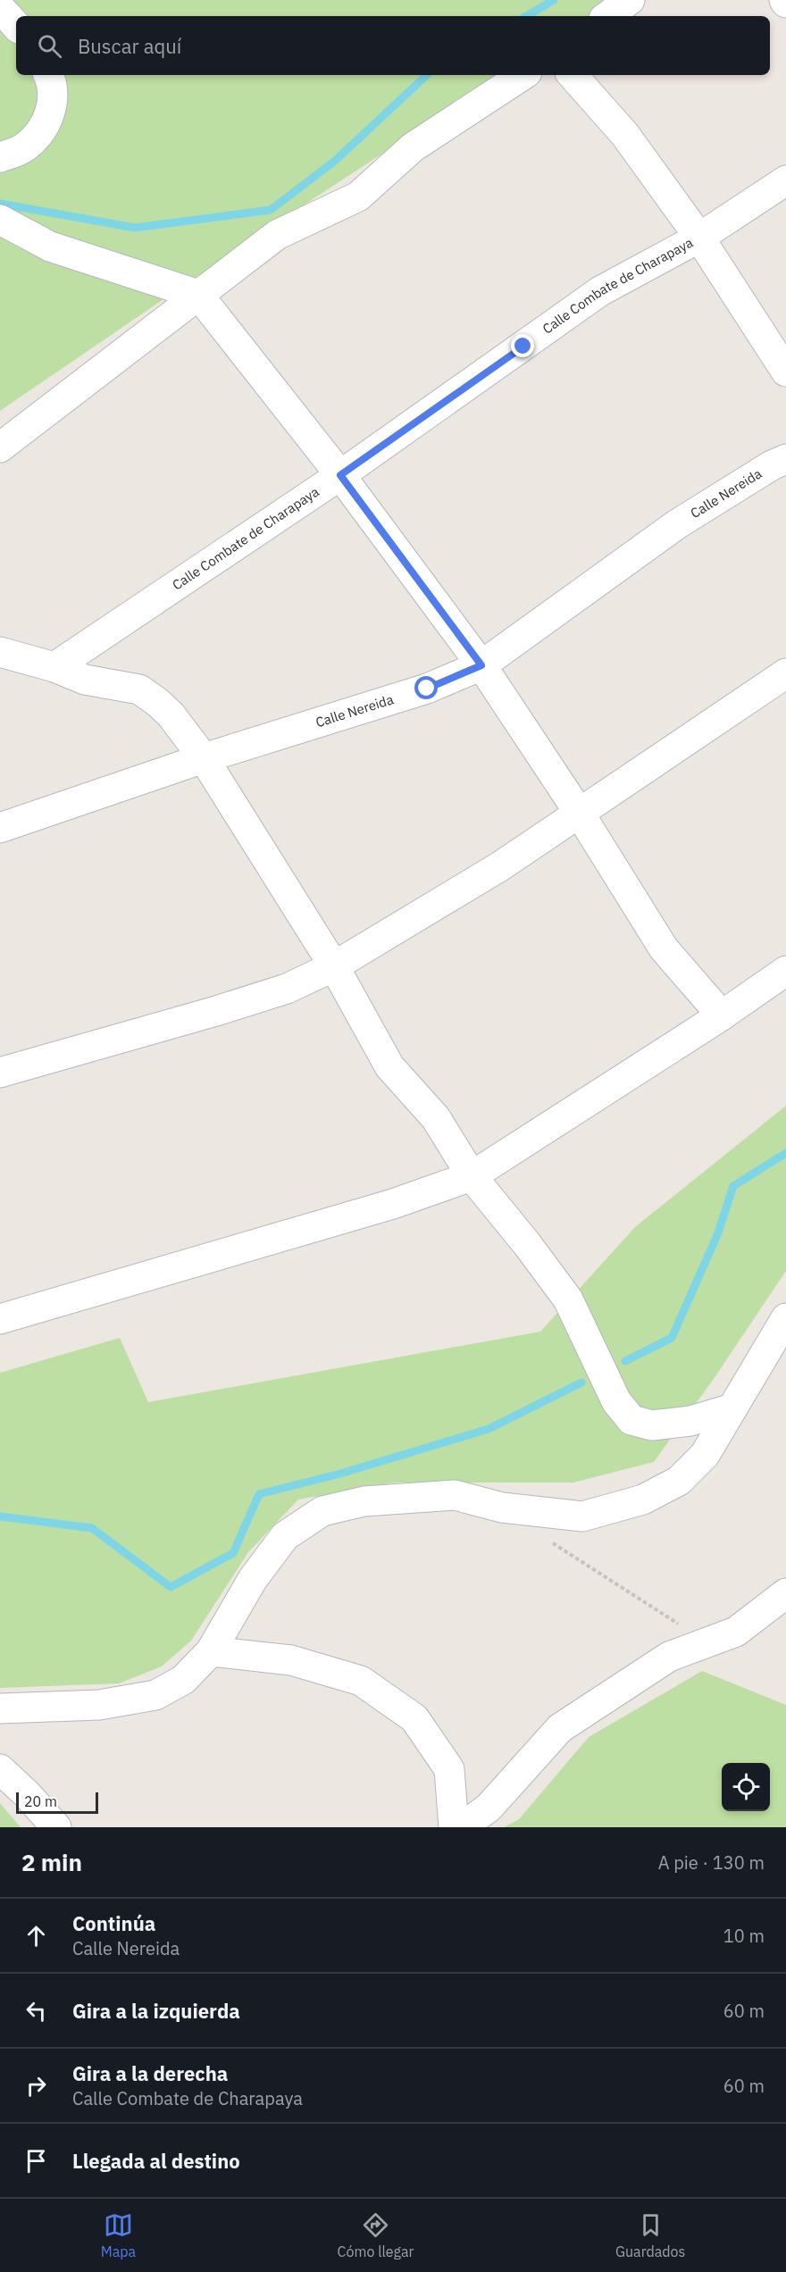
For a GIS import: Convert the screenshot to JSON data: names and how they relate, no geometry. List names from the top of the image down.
{
  "streets": {
    "street": ["Calle Combate de Charapaya", "Calle Nereida"]
  },
  "scale_bar": "20 m",
  "page": {
    "search": "Buscar aquí",
    "scale": "20 m",
    "heading": ["2 min", "A pie · 130 m"],
    "list": [
      ["Continúa", "Calle Nereida", "10 m"],
      ["Gira a la izquierda", "60 m"],
      ["Gira a la derecha", "Calle Combate de Charapaya", "60 m"],
      "Llegada al destino"
    ],
    "nav": ["Mapa", "Cómo llegar", "Guardados"]
  }
}
